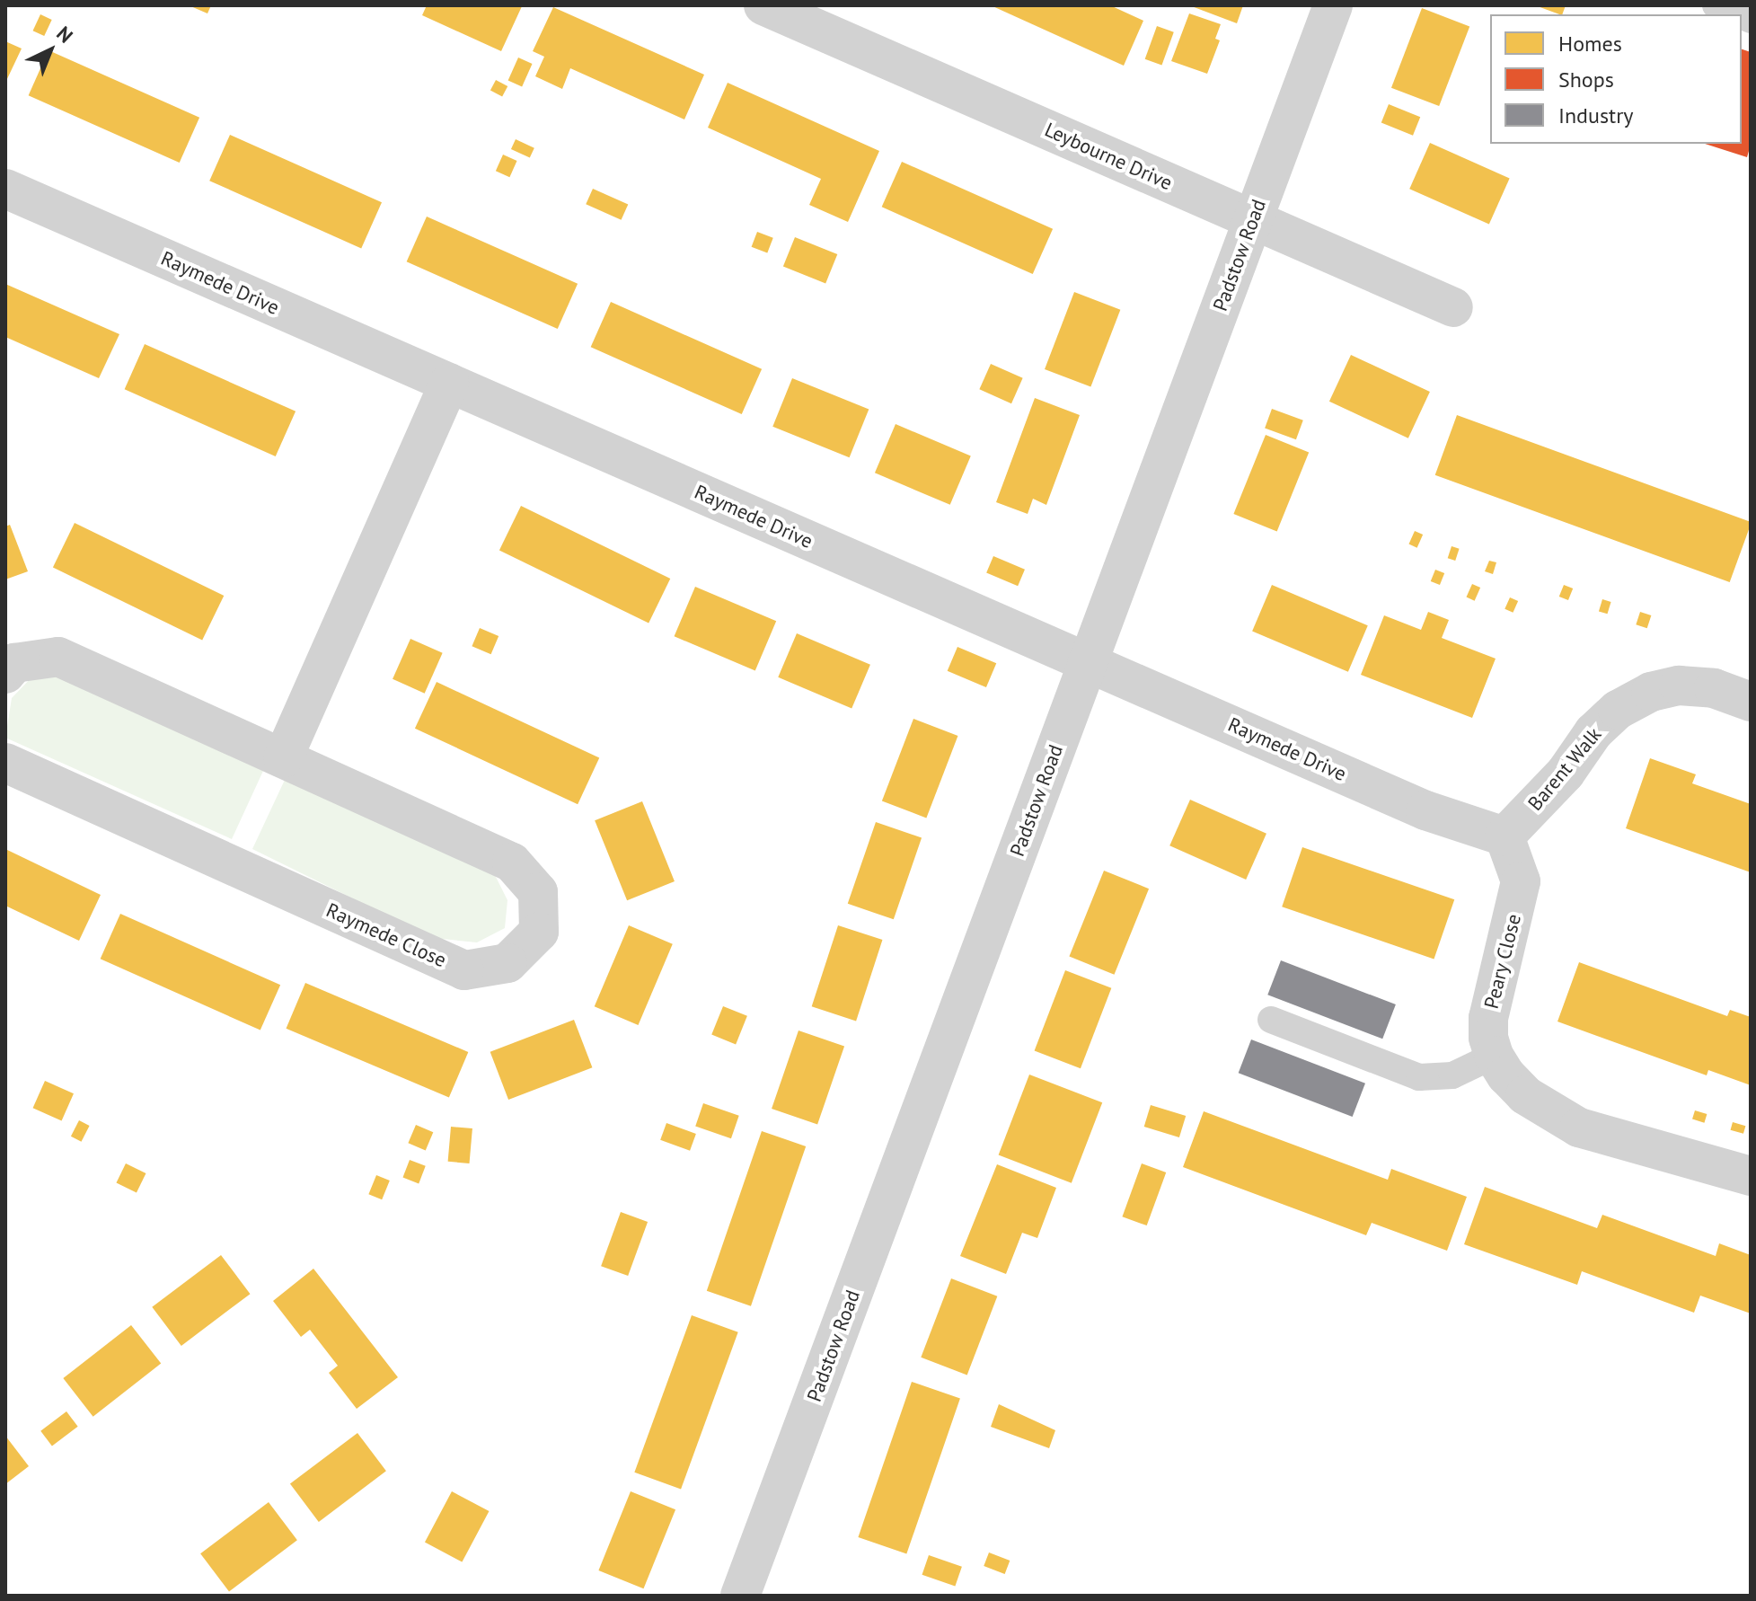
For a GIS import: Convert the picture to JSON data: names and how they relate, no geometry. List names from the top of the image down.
{
  "streets": {
    "street": [
      "Leybourne Drive",
      "Padstow Road",
      "Raymede Drive",
      "Barent Walk",
      "Raymede Close",
      "Peary Close"
    ]
  },
  "crossings": [
    ["Leybourne Drive", "Padstow Road"],
    ["Padstow Road", "Raymede Drive"],
    ["Raymede Drive", "Barent Walk"],
    ["Raymede Drive", "Peary Close"],
    ["Barent Walk", "Peary Close"]
  ],
  "legend": ["Homes", "Shops", "Industry"],
  "north": "top right"
}
